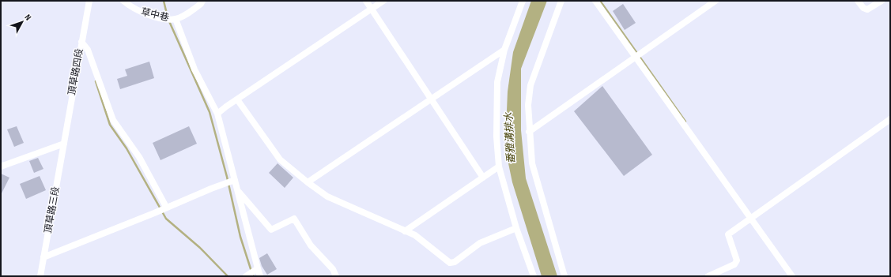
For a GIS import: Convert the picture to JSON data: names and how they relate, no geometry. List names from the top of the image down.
{
  "streets": {
    "street": ["草中巷", "頂草路四段", "頂草路三段"]
  },
  "crossings": [
    ["頂草路四段", "頂草路三段"]
  ],
  "water": ["番雅溝排水"],
  "north": "top right"
}
